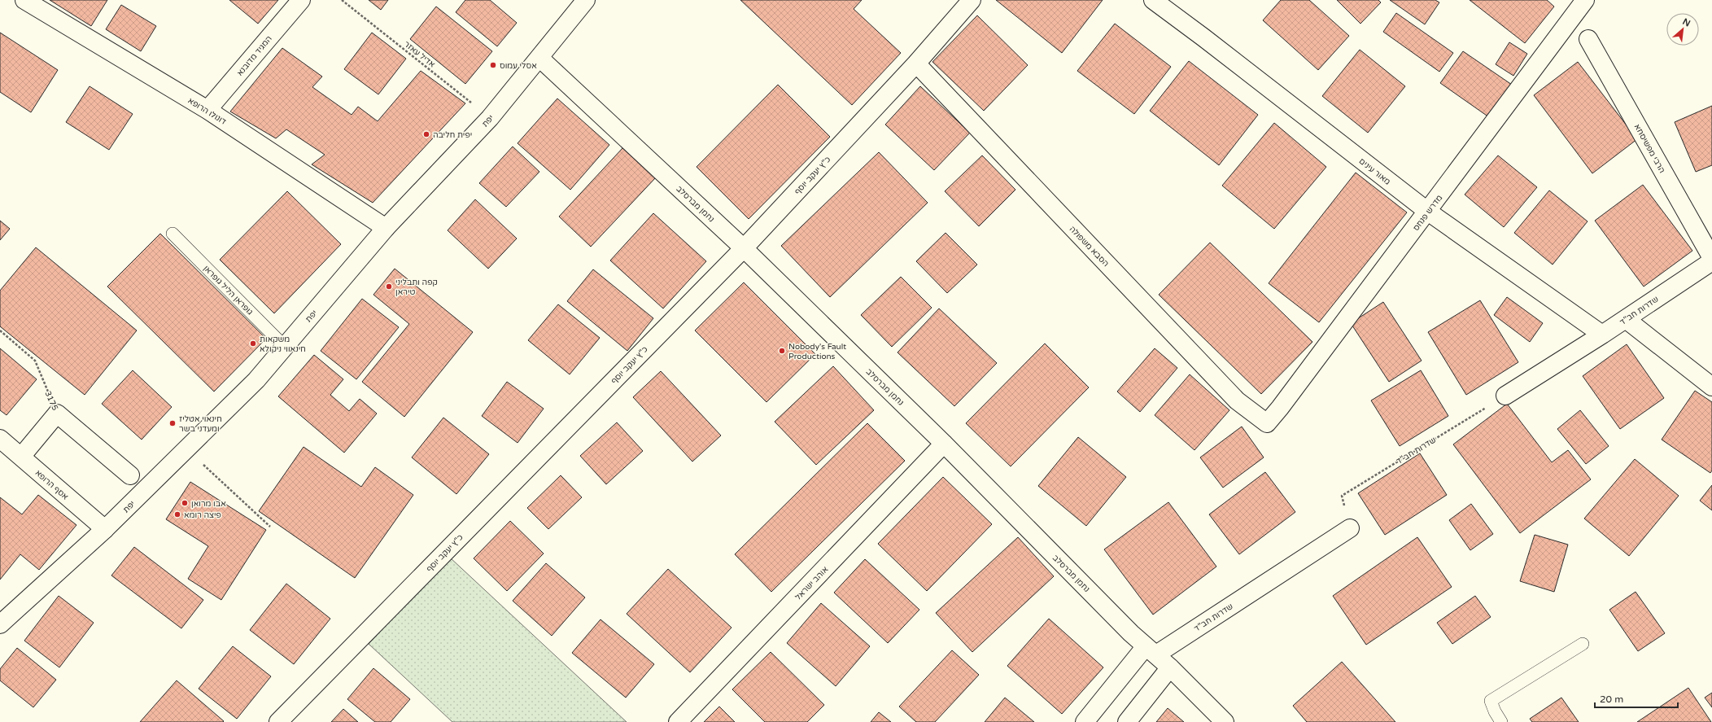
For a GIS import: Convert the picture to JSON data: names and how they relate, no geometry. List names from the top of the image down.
{
  "streets": {
    "street": [
      "המגיד מדובנא",
      "דונולו הרופא",
      "יפת",
      "הרבי מפשיסחא",
      "מאור עינים",
      "כ\"ץ יעקב יוסף",
      "נחמן מברסלב",
      "מדרש פנחס",
      "הסבא משפולה",
      "שדרות חב\"ד",
      "3175",
      "אסף הרופא",
      "אוהב ישראל"
    ],
    "lane": ["גופראן הליל גופראן"],
    "path": ["אדיל עאזר"]
  },
  "crossings": [
    ["אדיל עאזר", "יפת"],
    ["המגיד מדובנא", "דונולו הרופא"],
    ["דונולו הרופא", "יפת"],
    ["יפת", "נחמן מברסלב"],
    ["יפת", "גופראן הליל גופראן"],
    ["יפת", "אסף הרופא"],
    ["מאור עינים", "מדרש פנחס"],
    ["מאור עינים", "שדרות חב\"ד"],
    ["כ\"ץ יעקב יוסף", "נחמן מברסלב"],
    ["כ\"ץ יעקב יוסף", "הסבא משפולה"],
    ["נחמן מברסלב", "שדרות חב\"ד"],
    ["נחמן מברסלב", "אוהב ישראל"],
    ["מדרש פנחס", "הסבא משפולה"]
  ],
  "places": [
    "אסלי עמוס",
    "יפית חליבה",
    "קפה ותבליני טיראן",
    "משקאות חינאווי ניקולא",
    "Nobody's Fault Productions",
    "חינאוי אטליז ומעדני בשר",
    "אבו מרואן",
    "פיצה רומא"
  ],
  "scale_bar": "20 m",
  "north": "top right"
}
